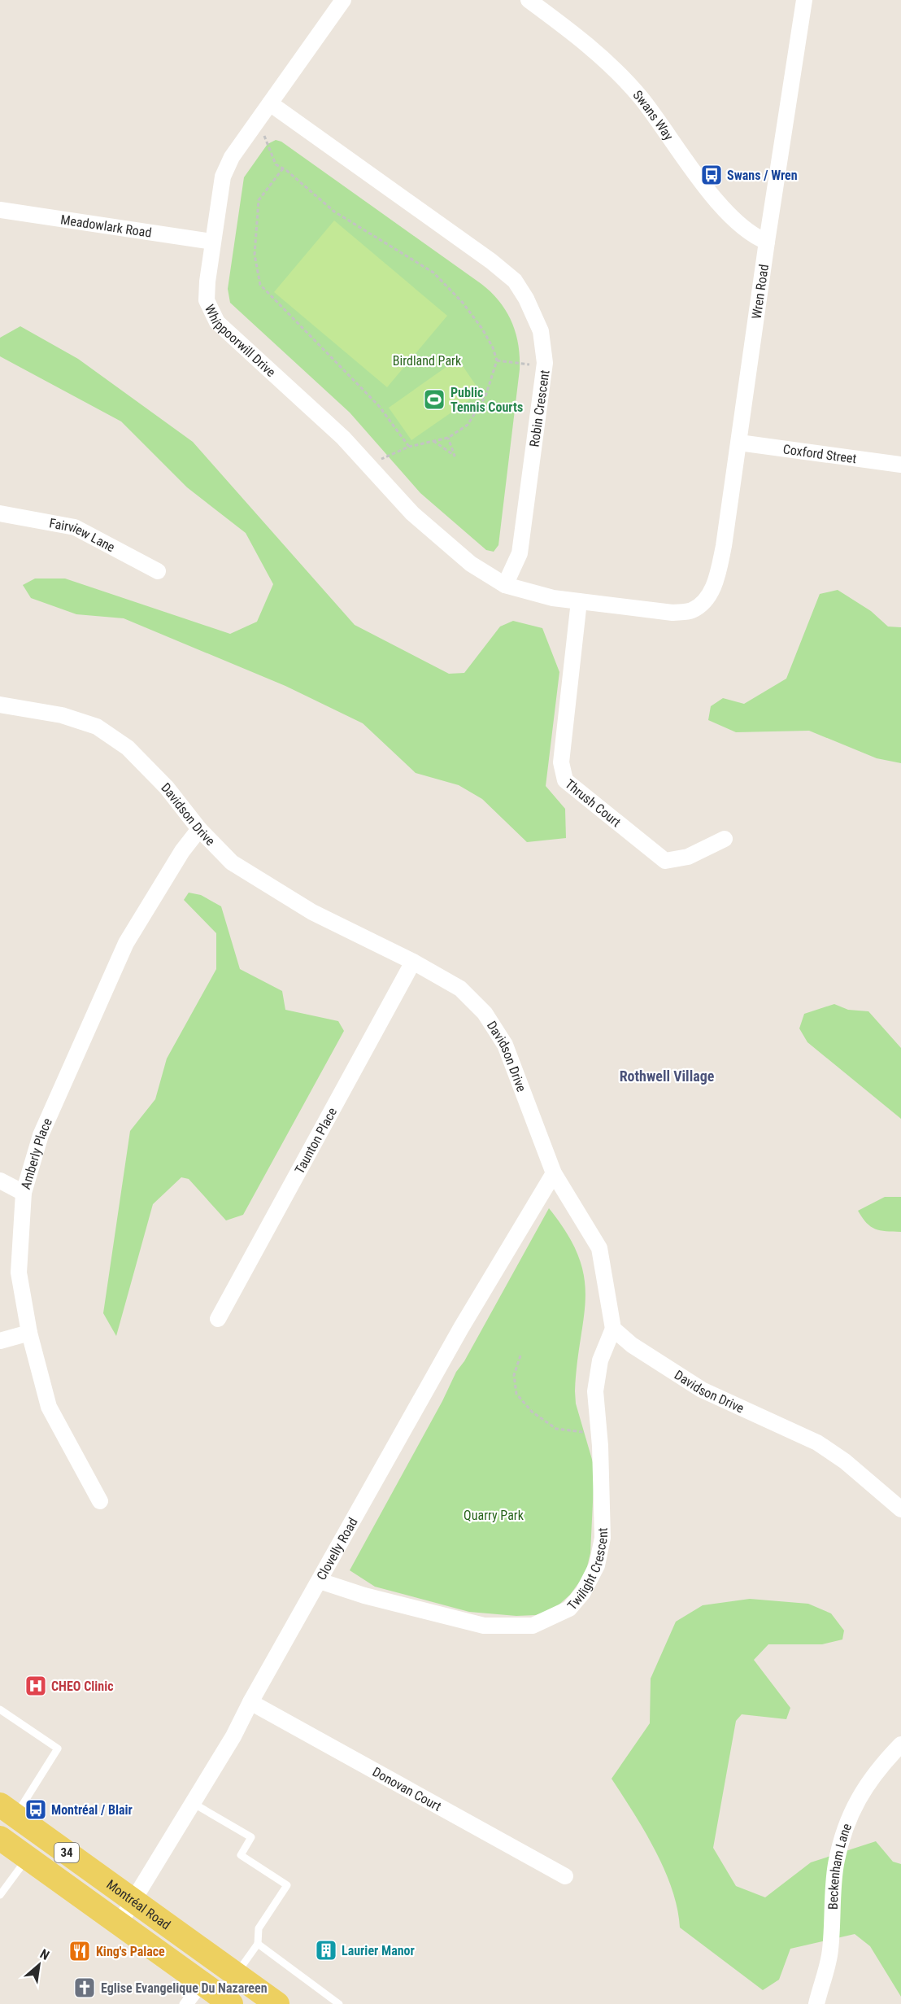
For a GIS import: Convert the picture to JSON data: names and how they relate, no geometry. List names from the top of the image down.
{
  "streets": {
    "main road": ["34", "Montréal Road"],
    "street": [
      "Swans Way",
      "Meadowlark Road",
      "Wren Road",
      "Whippoorwill Drive",
      "Robin Crescent",
      "Coxford Street",
      "Fairview Lane",
      "Thrush Court",
      "Davidson Drive",
      "Taunton Place",
      "Amberly Place",
      "Clovelly Road",
      "Twilight Crescent",
      "Donovan Court",
      "Beckenham Lane"
    ]
  },
  "crossings": [
    ["Swans Way", "Wren Road"],
    ["Meadowlark Road", "Whippoorwill Drive"],
    ["Wren Road", "Coxford Street"],
    ["Wren Road", "Thrush Court"],
    ["Whippoorwill Drive", "Robin Crescent"],
    ["Davidson Drive", "Taunton Place"],
    ["Davidson Drive", "Amberly Place"],
    ["Davidson Drive", "Clovelly Road"],
    ["Davidson Drive", "Twilight Crescent"],
    ["Clovelly Road", "Twilight Crescent"],
    ["Clovelly Road", "Donovan Court"],
    ["Clovelly Road", "Montréal Road"]
  ],
  "districts": ["Rothwell Village"],
  "parks": ["Birdland Park", "Quarry Park"],
  "places": {
    "bus stop": ["Swans / Wren", "Montréal / Blair"],
    "sports": ["Public Tennis Courts"],
    "hospital": ["CHEO Clinic"],
    "building": ["Laurier Manor"],
    "restaurant": ["King's Palace"],
    "church": ["Eglise Evangelique Du Nazareen"]
  },
  "north": "top right"
}
